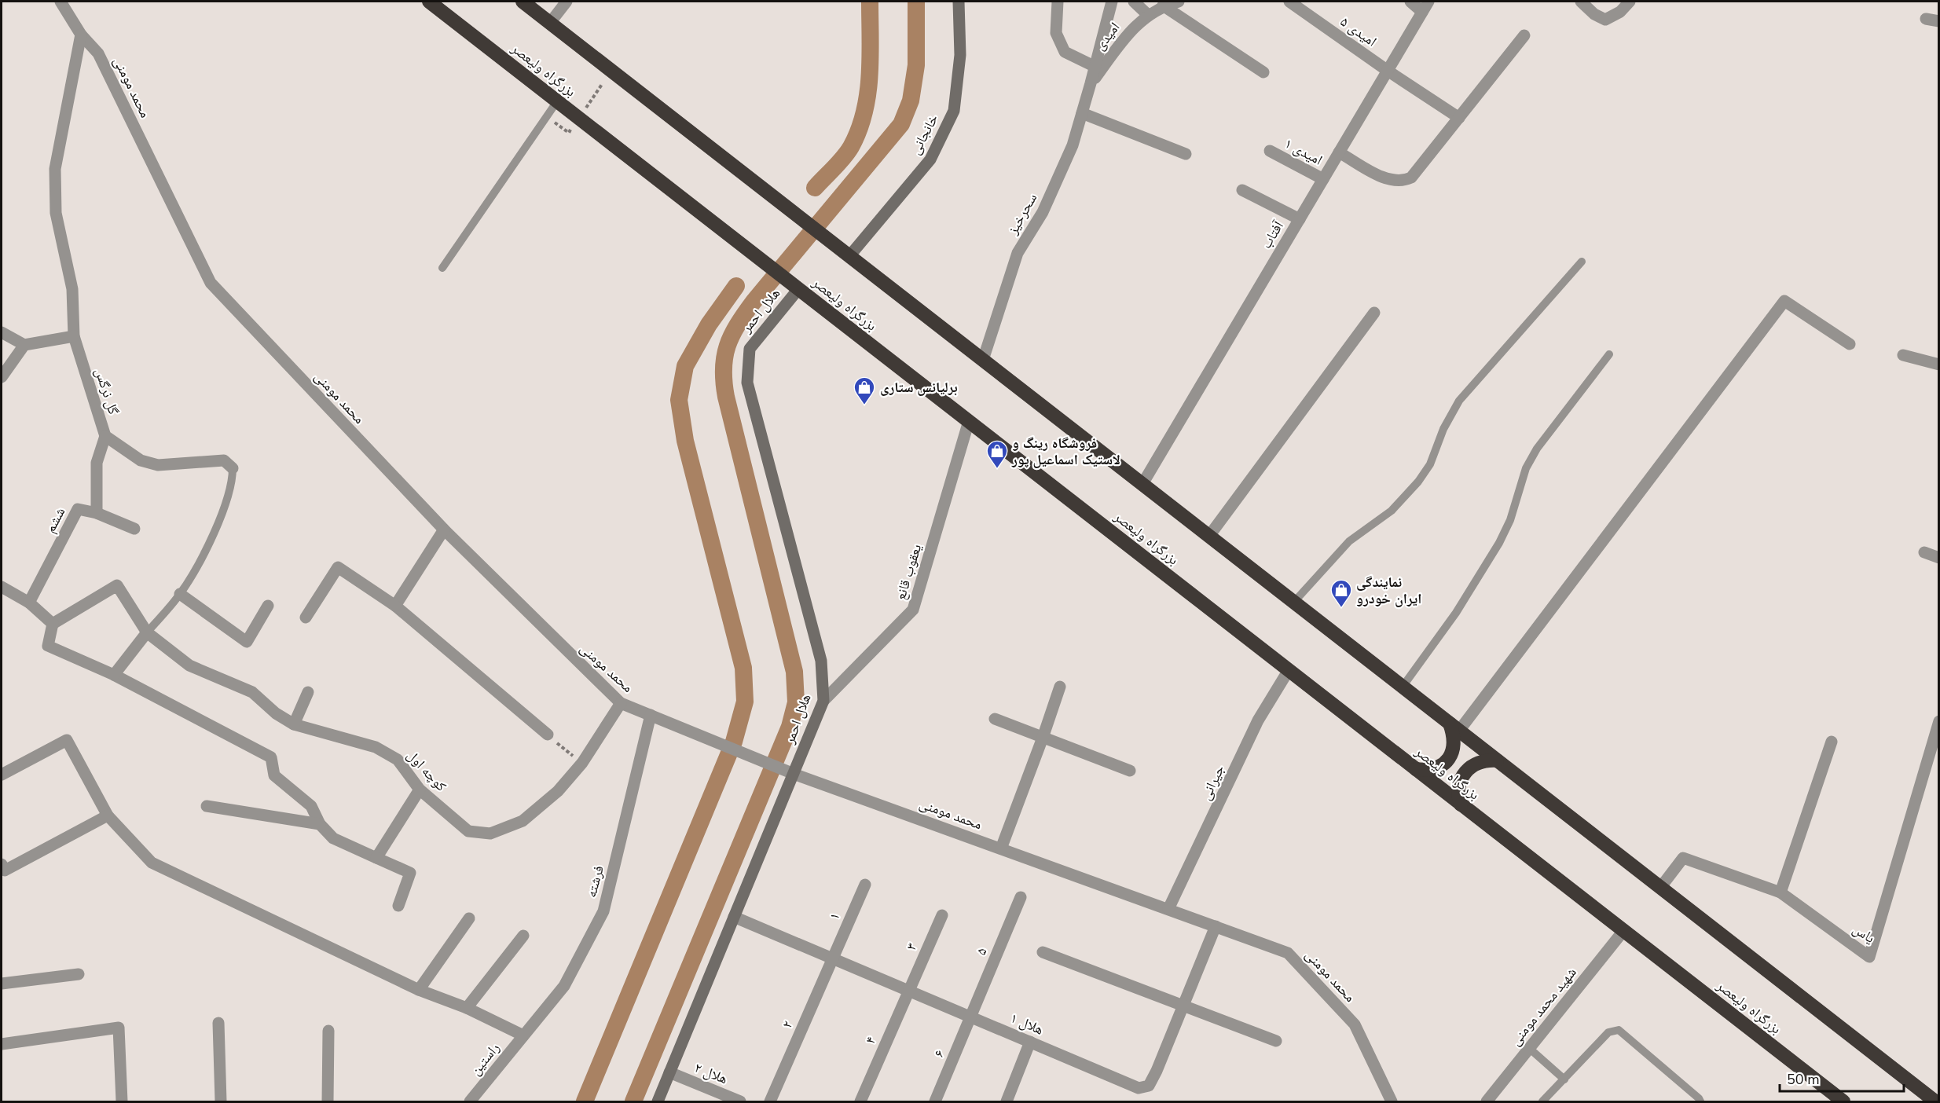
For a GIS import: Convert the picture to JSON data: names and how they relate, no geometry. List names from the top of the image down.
{
  "streets": {
    "highway": ["بزرگراه ولیعصر"],
    "main road": ["خانجانی", "هلال احمر"],
    "street": [
      "امیدی ۵",
      "امیدی",
      "محمد مومنی",
      "امیدی ۱",
      "سحرخیز",
      "آفتاب",
      "گل نرگس",
      "ششم",
      "یعقوب قانع",
      "کوچه اول",
      "جیرانی",
      "فرشته",
      "۱",
      "یاس",
      "۳",
      "۵",
      "شهید محمد مومنی",
      "هلال ۱",
      "۲",
      "۴",
      "۶",
      "راستین",
      "هلال ۲"
    ]
  },
  "crossings": [
    ["امیدی ۵", "آفتاب"],
    ["امیدی", "سحرخیز"],
    ["بزرگراه ولیعصر", "هلال احمر"],
    ["بزرگراه ولیعصر", "یعقوب قانع"],
    ["بزرگراه ولیعصر", "جیرانی"],
    ["بزرگراه ولیعصر", "شهید محمد مومنی"],
    ["محمد مومنی", "هلال احمر"],
    ["محمد مومنی", "گل نرگس"],
    ["محمد مومنی", "کوچه اول"],
    ["محمد مومنی", "جیرانی"],
    ["محمد مومنی", "فرشته"],
    ["محمد مومنی", "هلال ۱"],
    ["امیدی ۱", "آفتاب"],
    ["هلال احمر", "یعقوب قانع"],
    ["هلال احمر", "هلال ۱"],
    ["هلال احمر", "هلال ۲"],
    ["گل نرگس", "کوچه اول"],
    ["فرشته", "راستین"],
    ["۱", "هلال ۱"],
    ["۱", "۲"],
    ["۳", "هلال ۱"],
    ["۳", "۴"],
    ["۵", "هلال ۱"],
    ["۵", "۶"],
    ["هلال ۱", "۲"],
    ["هلال ۱", "۴"],
    ["هلال ۱", "۶"]
  ],
  "places": {
    "shop": ["برلیانس ستاری", "فروشگاه رینگ و لاستیک اسماعیل پور", "نمایندگی ایران خودرو"]
  },
  "scale_bar": "50 m"
}
